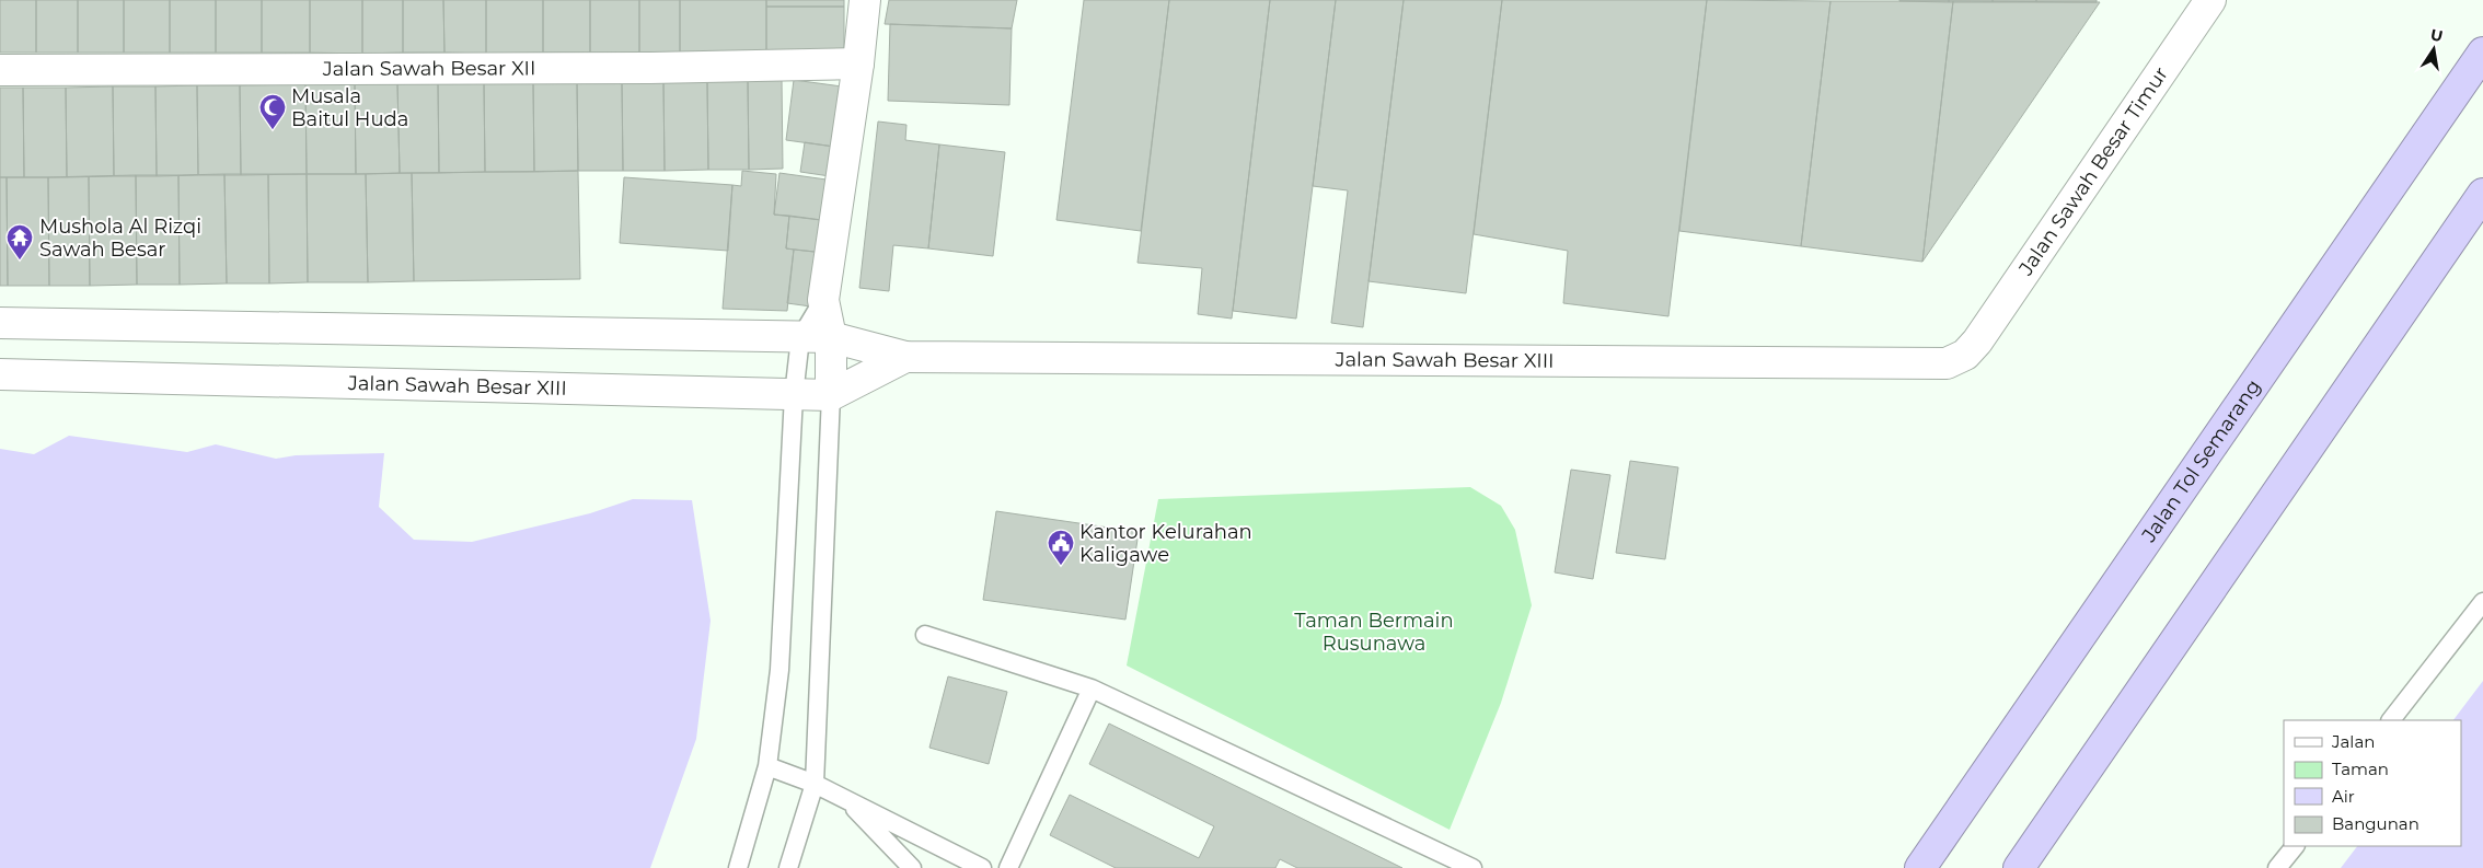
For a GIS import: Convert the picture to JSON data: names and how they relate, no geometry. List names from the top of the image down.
{
  "streets": {
    "highway": ["Jalan Tol Semarang"],
    "street": ["Jalan Sawah Besar XII", "Jalan Sawah Besar Timur", "Jalan Sawah Besar XIII"]
  },
  "crossings": [
    ["Jalan Sawah Besar Timur", "Jalan Sawah Besar XIII"]
  ],
  "parks": ["Taman Bermain Rusunawa"],
  "places": {
    "mosque": ["Musala Baitul Huda"],
    "temple": ["Mushola Al Rizqi Sawah Besar"],
    "public building": ["Kantor Kelurahan Kaligawe"]
  },
  "legend": [
    "Jalan",
    "Taman",
    "Air",
    "Bangunan"
  ],
  "north": "top"
}
